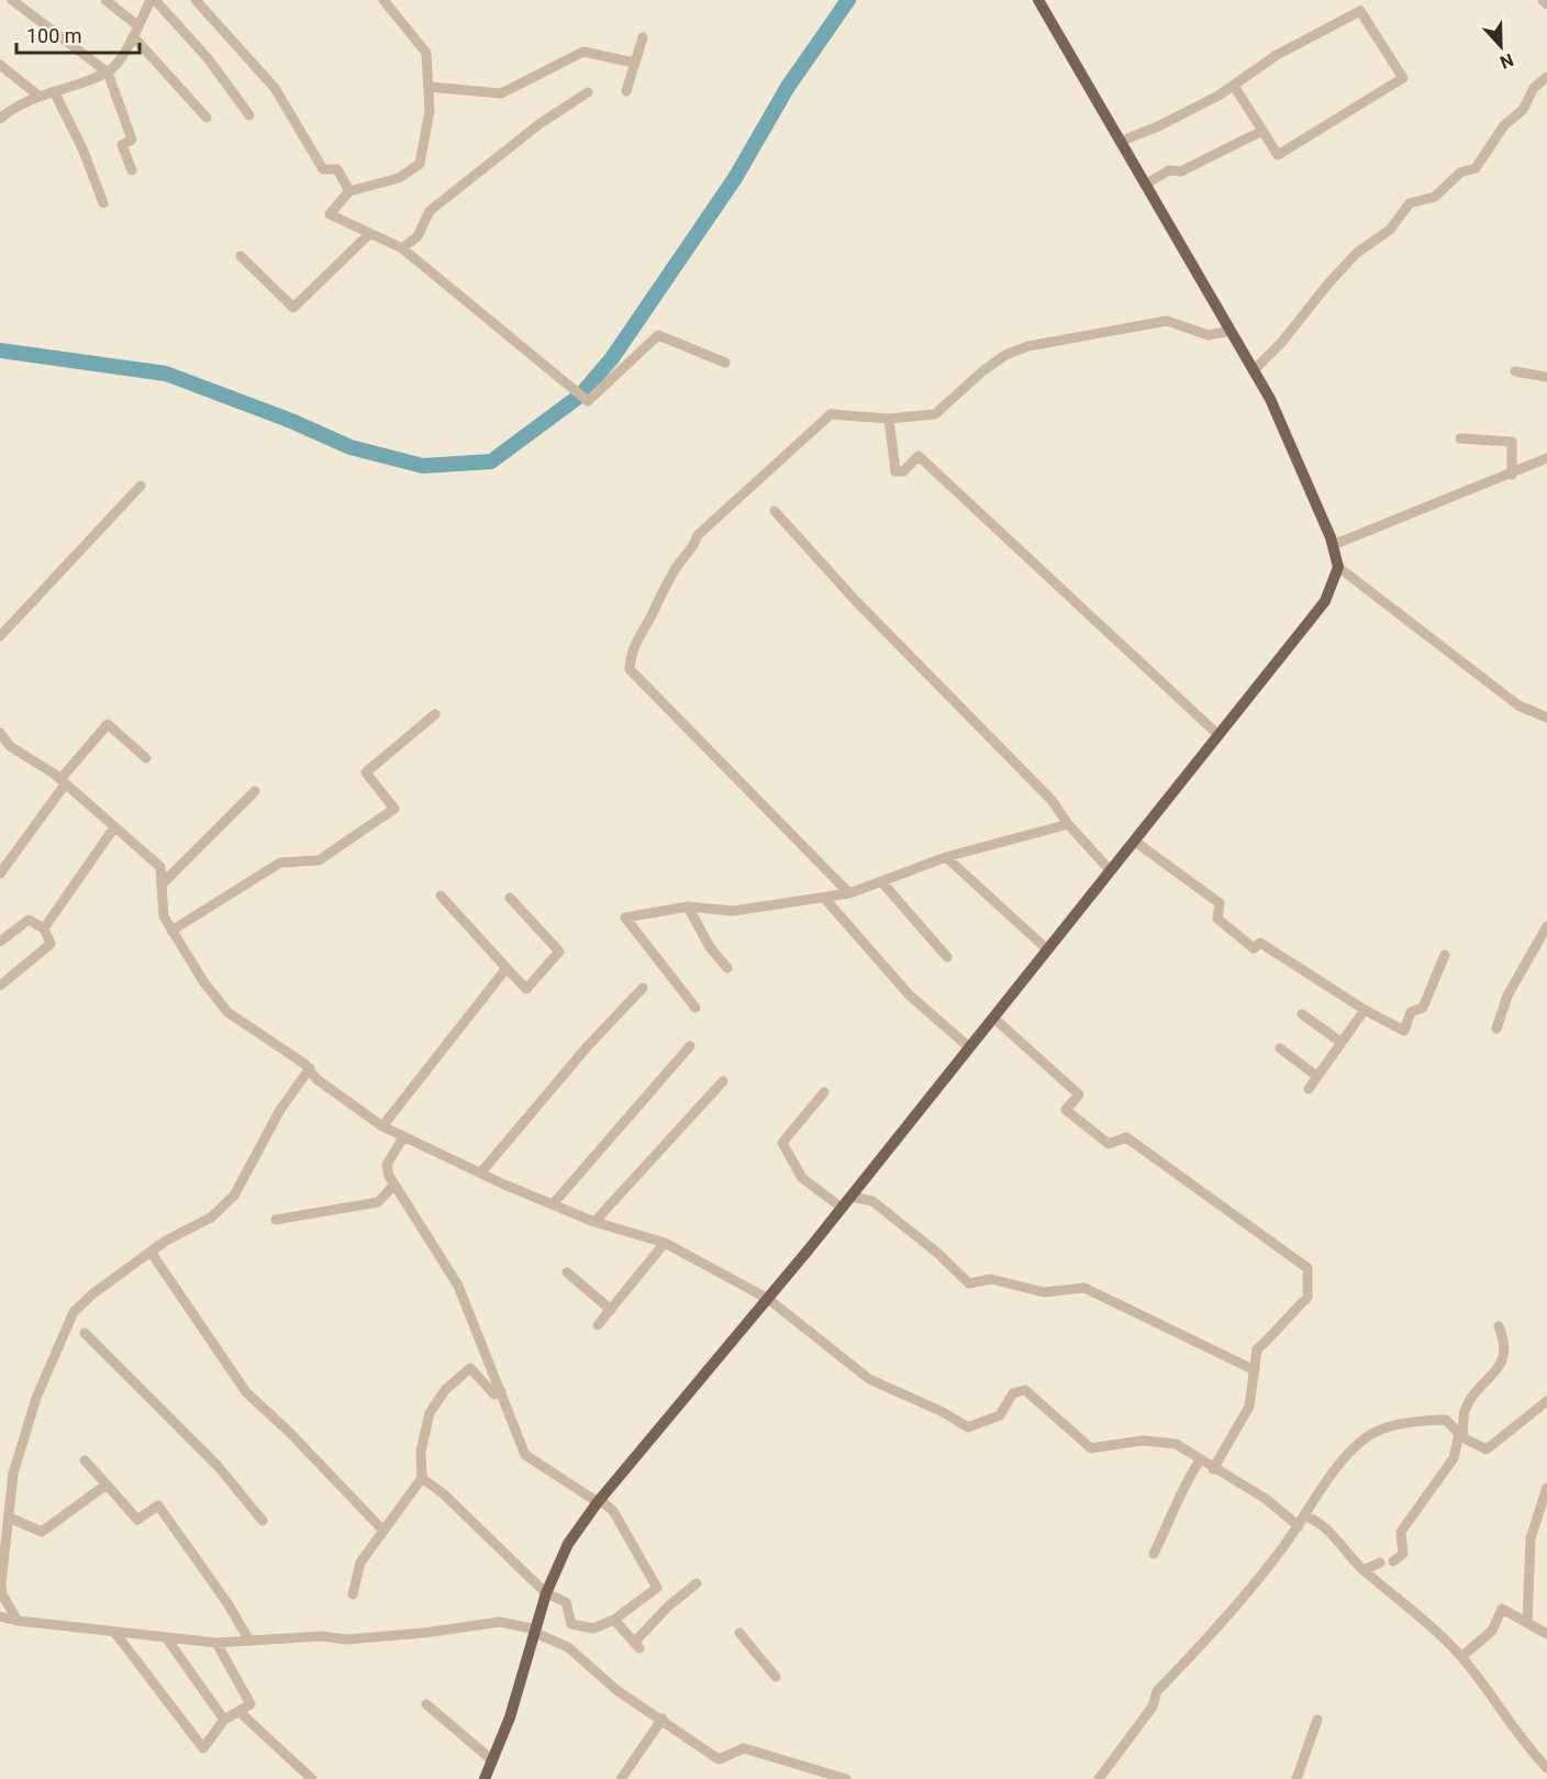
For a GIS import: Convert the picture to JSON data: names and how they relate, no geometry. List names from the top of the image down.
{
  "scale_bar": "100 m",
  "north": "bottom"
}
